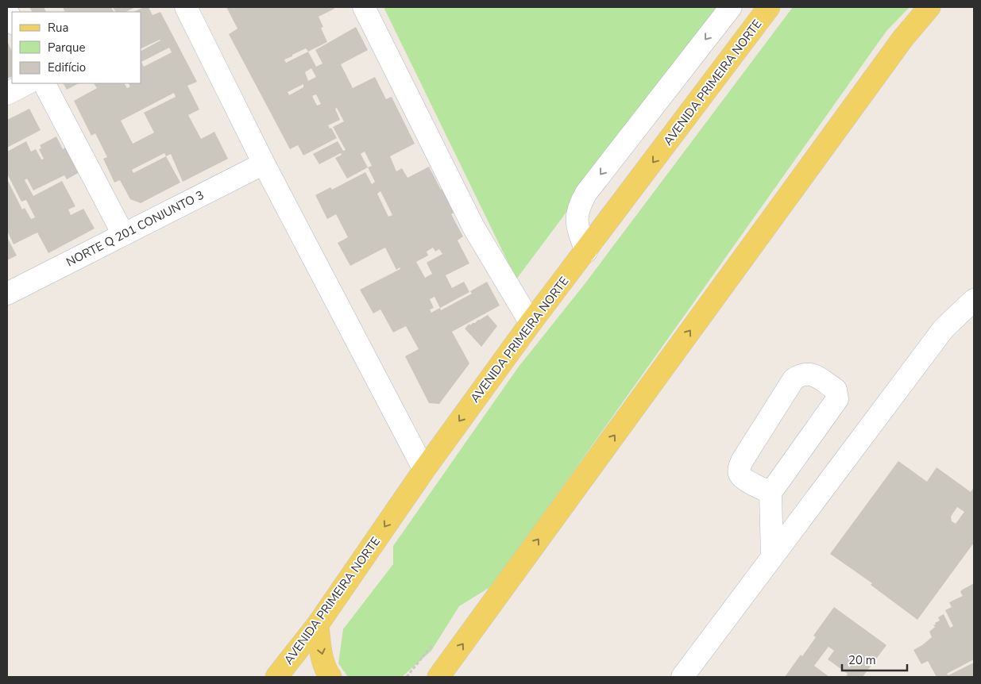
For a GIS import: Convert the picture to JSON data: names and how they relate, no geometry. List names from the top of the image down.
{
  "streets": {
    "main road": ["AVENIDA PRIMEIRA NORTE"],
    "street": ["NORTE Q 201 CONJUNTO 3"]
  },
  "legend": ["Rua", "Parque", "Edifício"],
  "scale_bar": "20 m"
}
